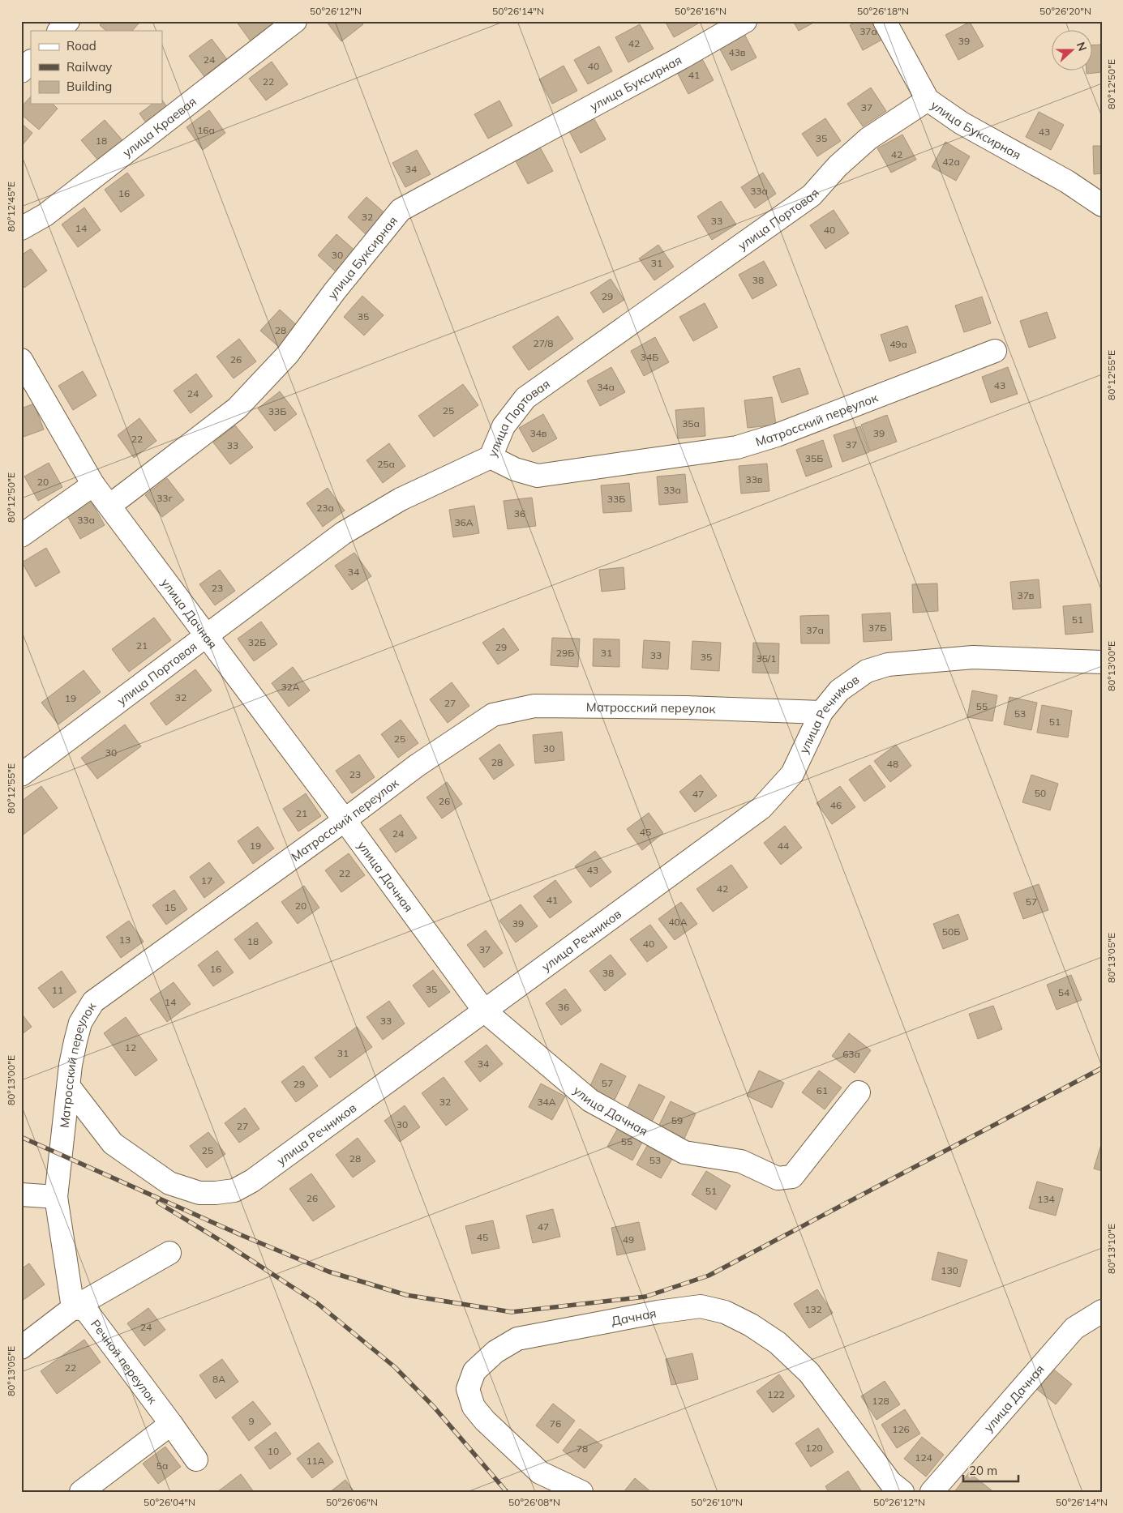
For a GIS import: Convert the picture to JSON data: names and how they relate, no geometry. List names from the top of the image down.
{
  "streets": {
    "street": [
      "улица Буксирная",
      "улица Краевая",
      "улица Портовая",
      "Матросский переулок",
      "улица Дачная",
      "улица Речников",
      "Дачная",
      "Речной переулок"
    ]
  },
  "crossings": [
    ["улица Буксирная", "улица Портовая"],
    ["улица Буксирная", "улица Дачная"],
    ["улица Портовая", "Матросский переулок"],
    ["улица Портовая", "улица Дачная"],
    ["Матросский переулок", "улица Дачная"],
    ["Матросский переулок", "улица Речников"],
    ["улица Дачная", "улица Речников"]
  ],
  "house_numbers": [
    "37а",
    "39",
    "42",
    "43в",
    "24",
    "40",
    "41",
    "22",
    "37",
    "16а",
    "43",
    "35",
    "18",
    "42",
    "42а",
    "34",
    "33а",
    "16",
    "32",
    "33",
    "14",
    "40",
    "30",
    "31",
    "38",
    "29",
    "35",
    "28",
    "27/8",
    "49а",
    "34Б",
    "26",
    "43",
    "34а",
    "24",
    "25",
    "33Б",
    "35а",
    "34в",
    "39",
    "22",
    "37",
    "33",
    "35Б",
    "25а",
    "33в",
    "20",
    "33а",
    "33г",
    "33Б",
    "23а",
    "36",
    "33а",
    "36А",
    "34",
    "23",
    "37в",
    "51",
    "37Б",
    "37а",
    "32Б",
    "21",
    "29",
    "29Б",
    "31",
    "33",
    "35",
    "35/1",
    "32А",
    "32",
    "19",
    "27",
    "55",
    "53",
    "51",
    "25",
    "30",
    "30",
    "28",
    "48",
    "23",
    "50",
    "47",
    "26",
    "46",
    "21",
    "45",
    "24",
    "19",
    "44",
    "43",
    "22",
    "17",
    "42",
    "41",
    "57",
    "20",
    "15",
    "40А",
    "39",
    "50Б",
    "13",
    "18",
    "40",
    "37",
    "16",
    "38",
    "35",
    "11",
    "54",
    "14",
    "36",
    "33",
    "12",
    "31",
    "63а",
    "34",
    "57",
    "29",
    "61",
    "32",
    "34А",
    "59",
    "30",
    "27",
    "55",
    "25",
    "28",
    "53",
    "51",
    "26",
    "134",
    "47",
    "45",
    "49",
    "130",
    "132",
    "24",
    "22",
    "8А",
    "122",
    "128",
    "9",
    "76",
    "126",
    "120",
    "78",
    "10",
    "124",
    "11А",
    "5а"
  ],
  "legend": ["Road", "Railway", "Building"],
  "scale_bar": "20 m",
  "north": "right",
  "coordinates": [
    "50°26'12\"N",
    "50°26'14\"N",
    "50°26'16\"N",
    "50°26'18\"N",
    "50°26'20\"N",
    "80°12'50\"E",
    "80°12'45\"E",
    "80°12'55\"E",
    "80°13'00\"E",
    "80°13'05\"E",
    "80°13'10\"E",
    "50°26'04\"N",
    "50°26'06\"N",
    "50°26'08\"N",
    "50°26'10\"N"
  ]
}
